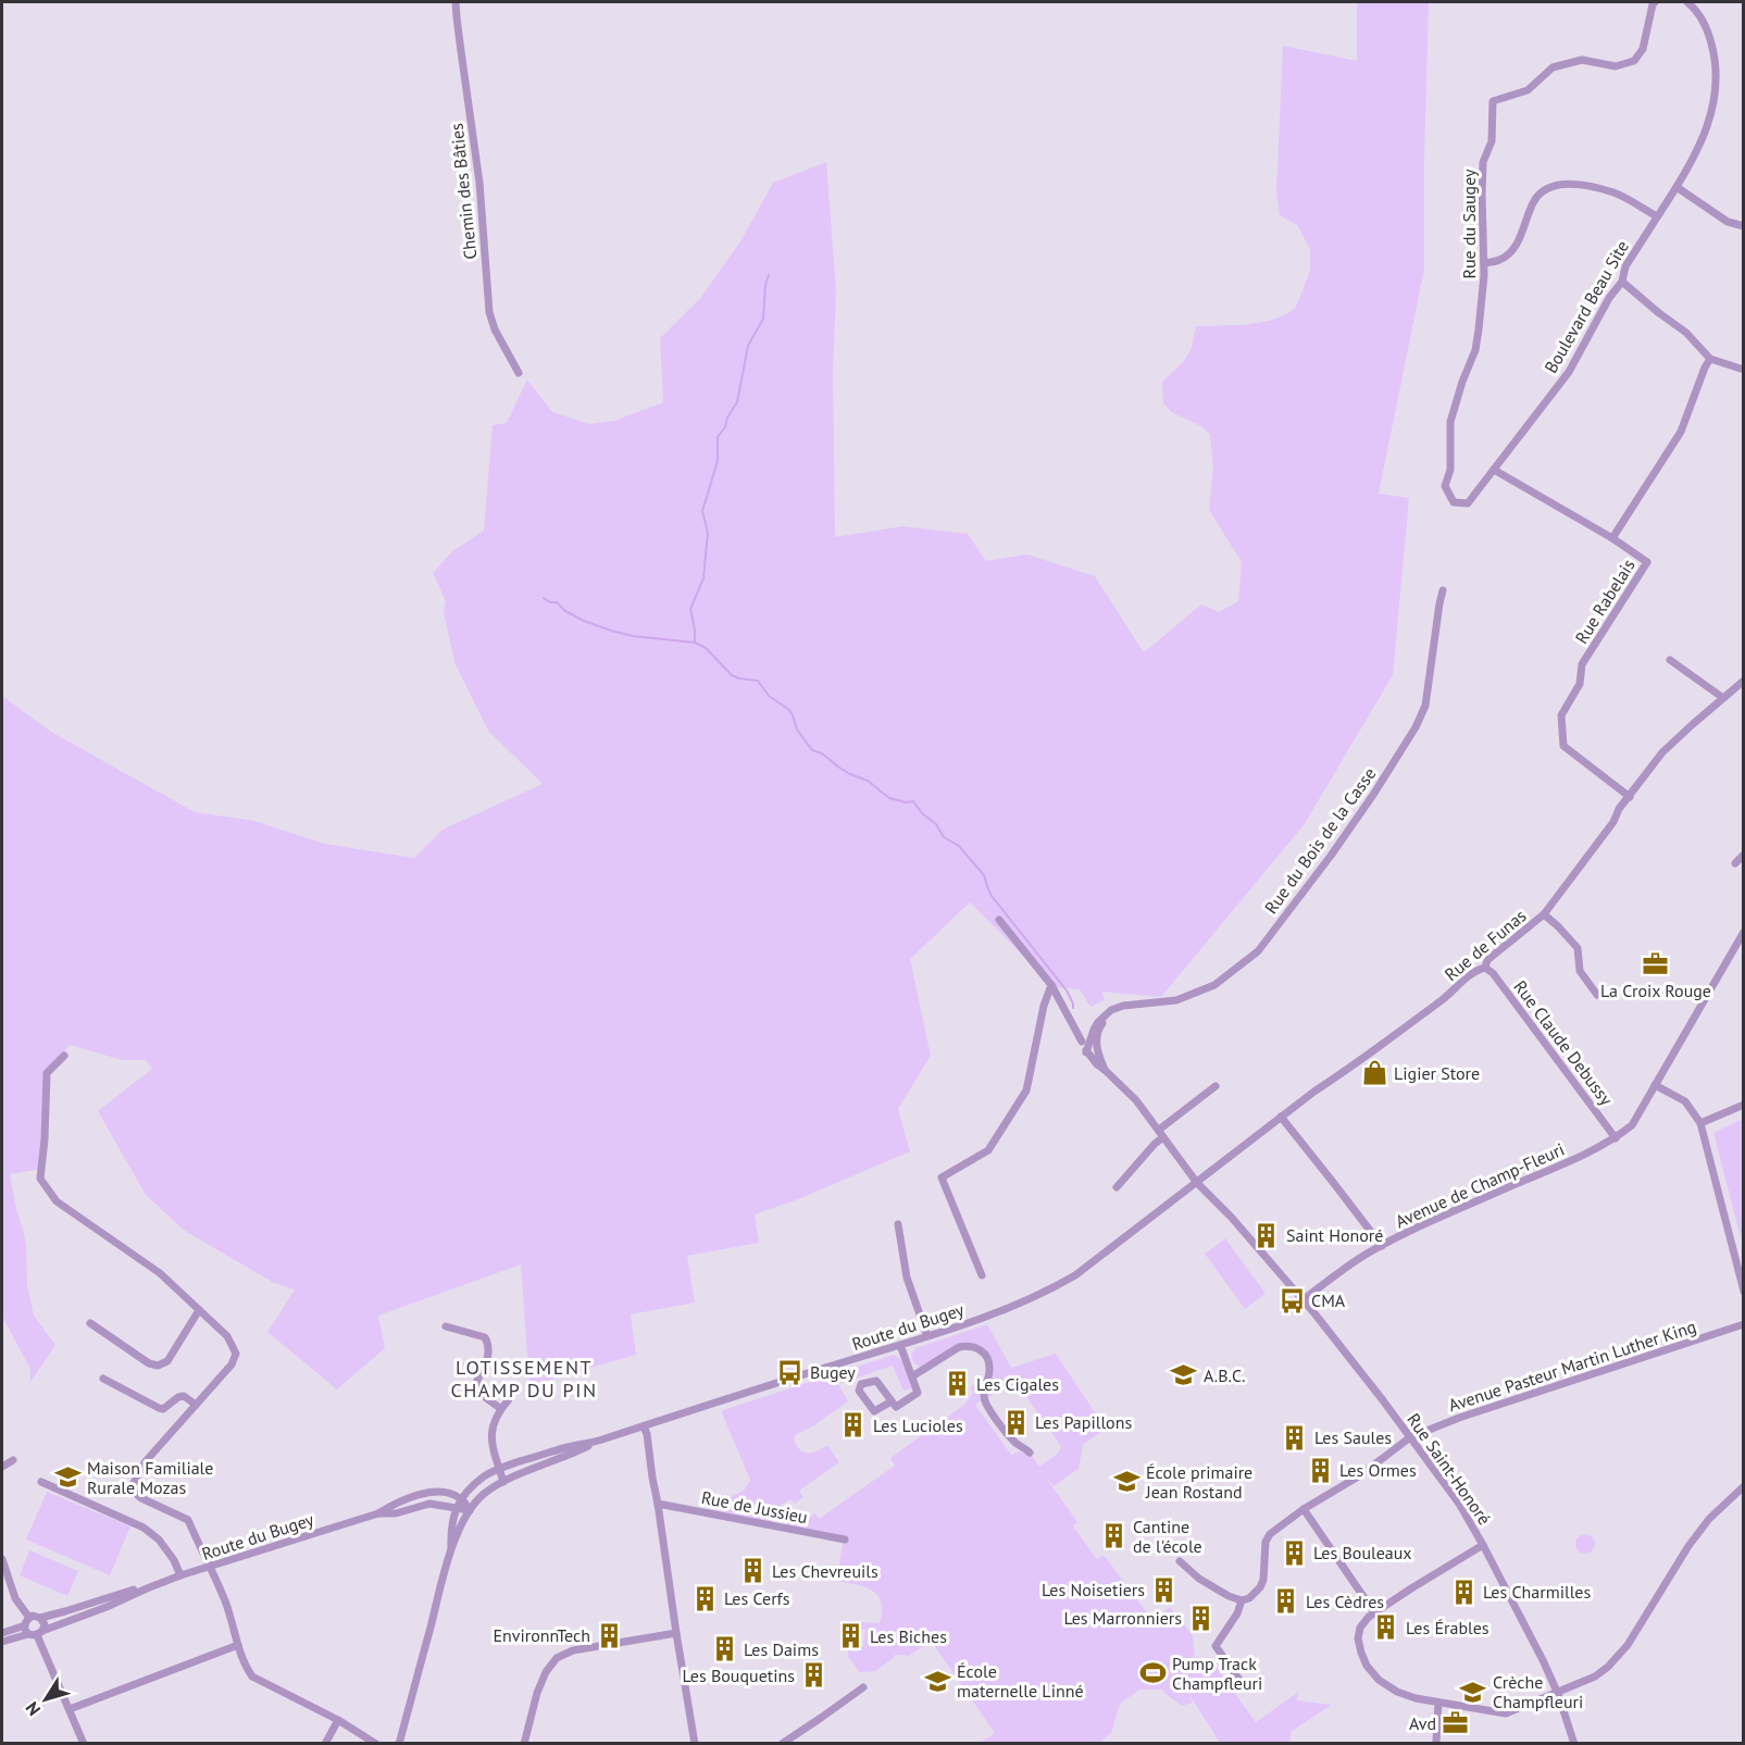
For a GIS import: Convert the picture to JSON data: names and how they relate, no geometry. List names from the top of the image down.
{
  "streets": {
    "street": [
      "Chemin des Bâties",
      "Rue du Saugey",
      "Boulevard Beau Site",
      "Rue Rabelais",
      "Rue du Bois de la Casse",
      "Rue de Funas",
      "Rue Claude Debussy",
      "Avenue de Champ-Fleuri",
      "Route du Bugey",
      "Avenue Pasteur Martin Luther King",
      "Rue Saint-Honoré",
      "Rue de Jussieu"
    ]
  },
  "crossings": [
    ["Rue du Saugey", "Boulevard Beau Site"],
    ["Rue du Saugey", "Rue Rabelais"],
    ["Boulevard Beau Site", "Rue Rabelais"],
    ["Rue Rabelais", "Rue de Funas"],
    ["Rue de Funas", "Rue Claude Debussy"],
    ["Rue de Funas", "Route du Bugey"],
    ["Rue de Funas", "Rue Saint-Honoré"],
    ["Rue Claude Debussy", "Avenue de Champ-Fleuri"],
    ["Avenue de Champ-Fleuri", "Rue Saint-Honoré"],
    ["Route du Bugey", "Rue Saint-Honoré"],
    ["Avenue Pasteur Martin Luther King", "Rue Saint-Honoré"]
  ],
  "districts": ["LOTISSEMENT CHAMP DU PIN"],
  "places": {
    "office": ["La Croix Rouge", "Avd"],
    "shop": ["Ligier Store"],
    "building": [
      "Saint Honoré",
      "Les Cigales",
      "Les Papillons",
      "Les Lucioles",
      "Les Saules",
      "Les Ormes",
      "Cantine de l'école",
      "Les Bouleaux",
      "Les Chevreuils",
      "Les Noisetiers",
      "Les Charmilles",
      "Les Cerfs",
      "Les Cèdres",
      "Les Marronniers",
      "Les Érables",
      "EnvironnTech",
      "Les Biches",
      "Les Daims",
      "Les Bouquetins"
    ],
    "bus stop": ["CMA", "Bugey"],
    "school or university": [
      "A.B.C.",
      "Maison Familiale Rurale Mozas",
      "École primaire Jean Rostand",
      "École maternelle Linné",
      "Crèche Champfleuri"
    ],
    "sports": ["Pump Track Champfleuri"]
  },
  "north": "bottom left"
}
